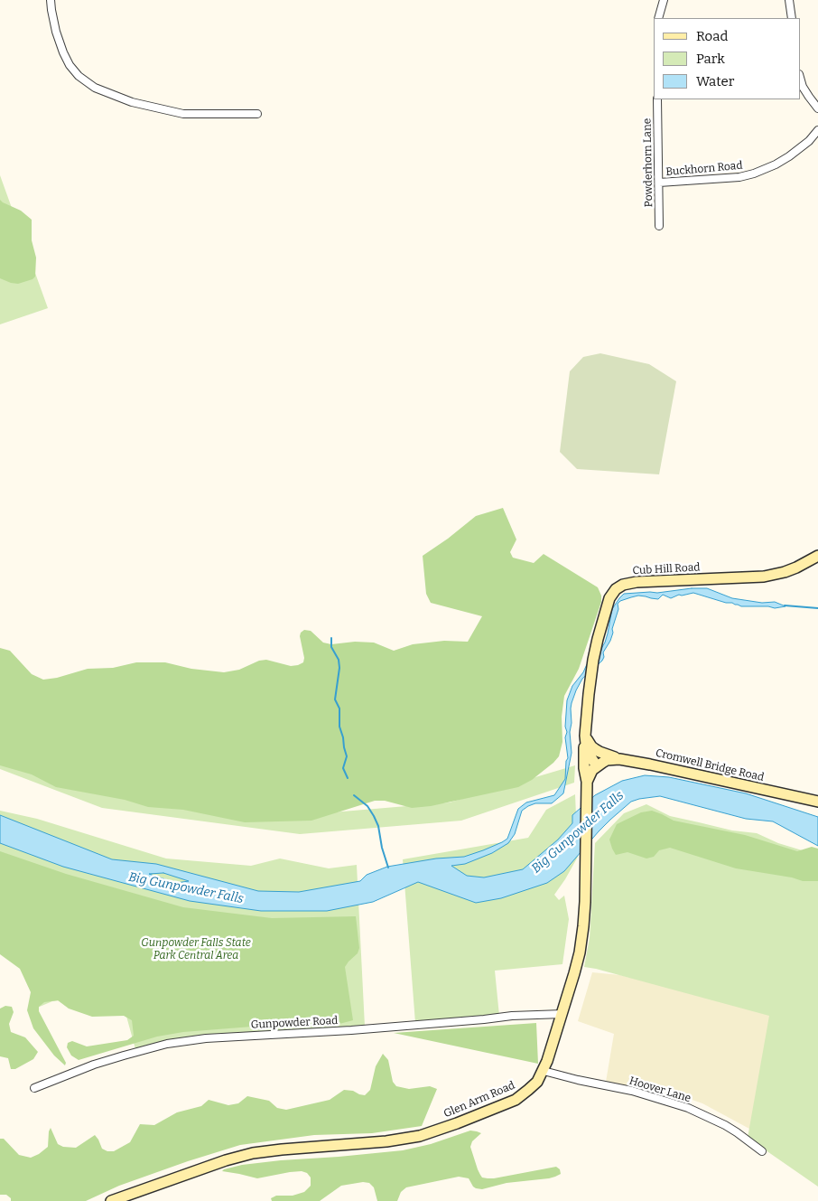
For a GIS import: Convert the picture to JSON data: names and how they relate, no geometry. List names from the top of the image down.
{
  "streets": {
    "main road": ["Cub Hill Road", "Cromwell Bridge Road", "Glen Arm Road"],
    "street": [
      "Powderhorn Lane",
      "Buckhorn Road",
      "Gunpowder Road",
      "Hoover Lane"
    ]
  },
  "crossings": [
    ["Powderhorn Lane", "Buckhorn Road"],
    ["Cub Hill Road", "Cromwell Bridge Road"],
    ["Cub Hill Road", "Glen Arm Road"],
    ["Gunpowder Road", "Glen Arm Road"],
    ["Hoover Lane", "Glen Arm Road"]
  ],
  "water": ["Big Gunpowder Falls"],
  "parks": ["Gunpowder Falls State Park Central Area"],
  "legend": ["Road", "Park", "Water"]
}
